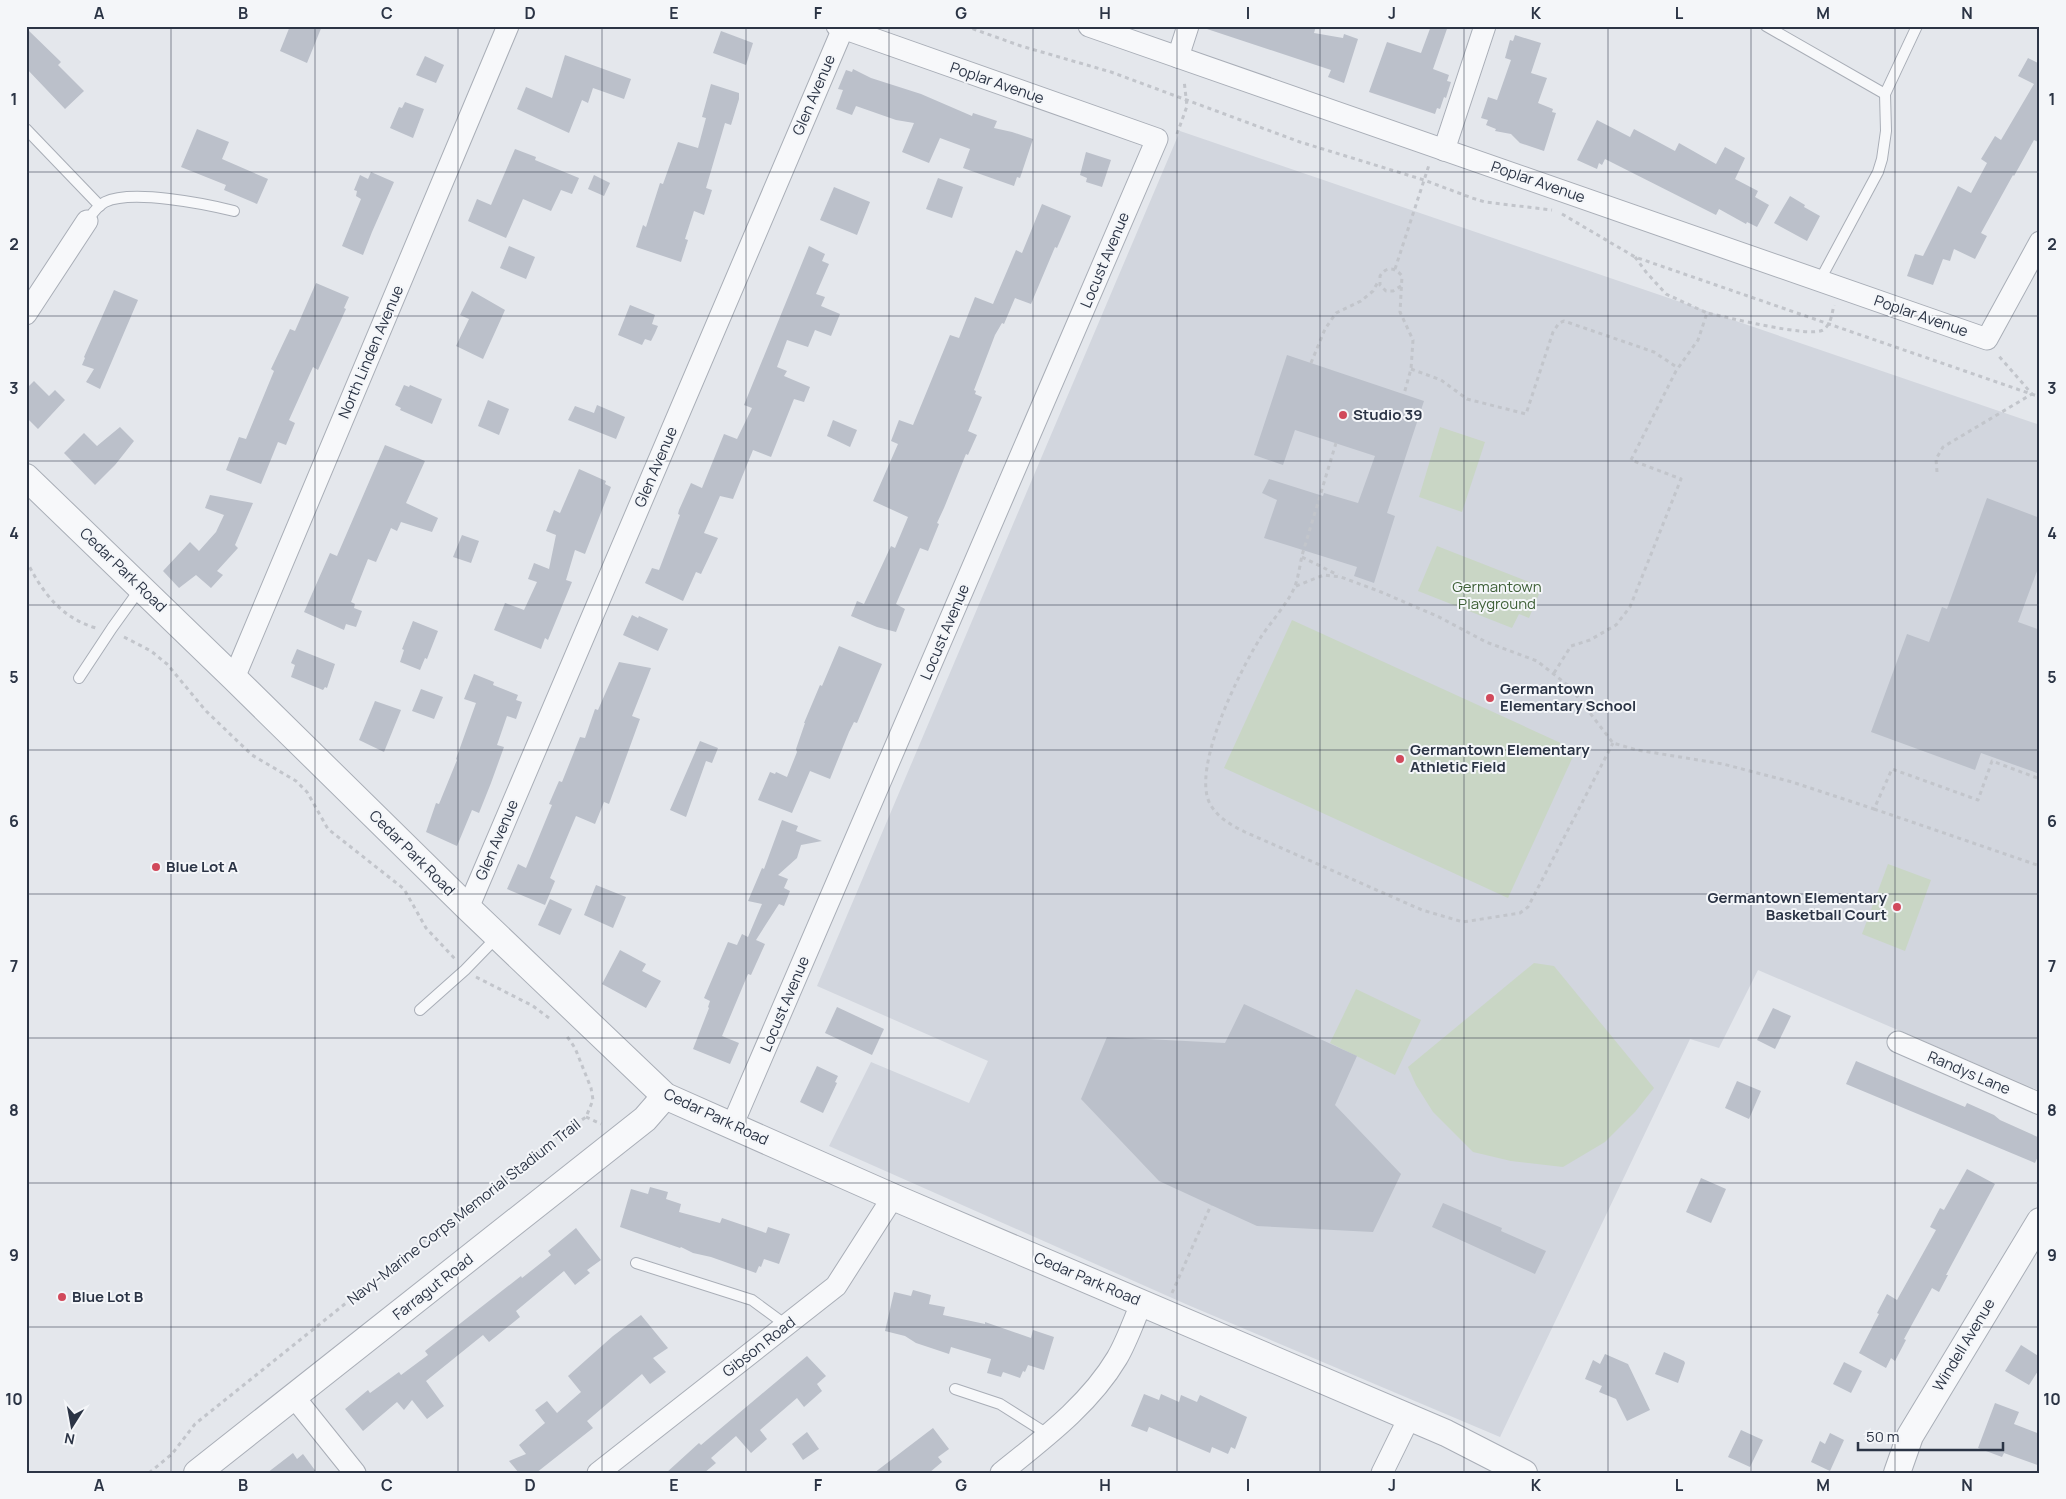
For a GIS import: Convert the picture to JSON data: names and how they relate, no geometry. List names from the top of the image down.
{
  "streets": {
    "street": [
      "Poplar Avenue",
      "Glen Avenue",
      "Locust Avenue",
      "North Linden Avenue",
      "Cedar Park Road",
      "Randys Lane",
      "Farragut Road",
      "Windell Avenue",
      "Gibson Road"
    ],
    "path": ["Navy-Marine Corps Memorial Stadium Trail"]
  },
  "crossings": [
    ["Poplar Avenue", "Glen Avenue"],
    ["Poplar Avenue", "Locust Avenue"],
    ["Glen Avenue", "Cedar Park Road"],
    ["Locust Avenue", "Cedar Park Road"],
    ["North Linden Avenue", "Cedar Park Road"],
    ["Cedar Park Road", "Farragut Road"],
    ["Cedar Park Road", "Gibson Road"]
  ],
  "parks": ["Germantown Playground"],
  "places": [
    "Studio 39",
    "Germantown Elementary School",
    "Germantown Elementary Athletic Field",
    "Blue Lot A",
    "Germantown Elementary Basketball Court",
    "Blue Lot B"
  ],
  "scale_bar": "50 m",
  "north": "bottom",
  "grid": {
    "columns": [
      "A",
      "B",
      "C",
      "D",
      "E",
      "F",
      "G",
      "H",
      "I",
      "J",
      "K",
      "L",
      "M",
      "N"
    ],
    "rows": [
      "1",
      "2",
      "3",
      "4",
      "5",
      "6",
      "7",
      "8",
      "9",
      "10"
    ]
  }
}
